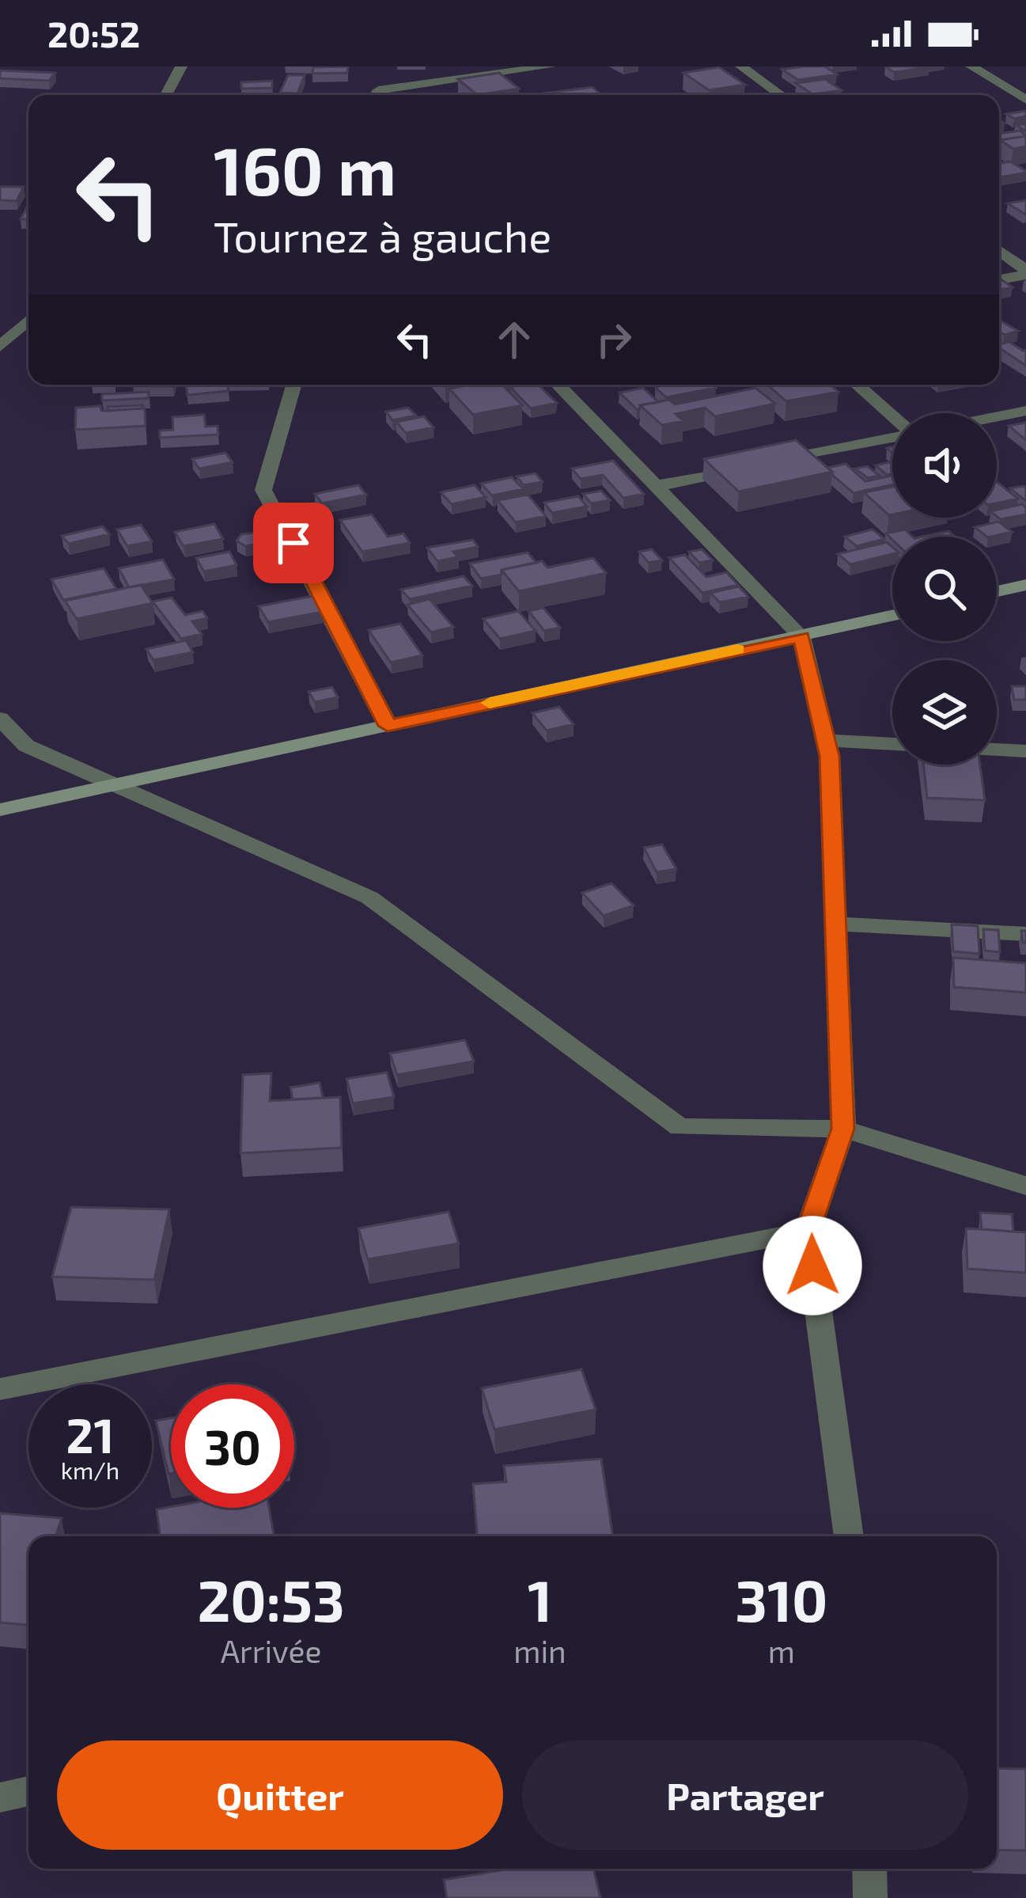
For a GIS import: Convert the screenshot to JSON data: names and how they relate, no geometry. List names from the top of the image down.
{
  "page": {
    "status": "20:52",
    "turn": ["160 m", "Tournez à gauche"],
    "speed": "21 km/h",
    "limit": "30",
    "eta": [
      "20:53",
      "Arrivée",
      "1",
      "min",
      "310",
      "m"
    ],
    "buttons": ["Quitter", "Partager"]
  }
}
